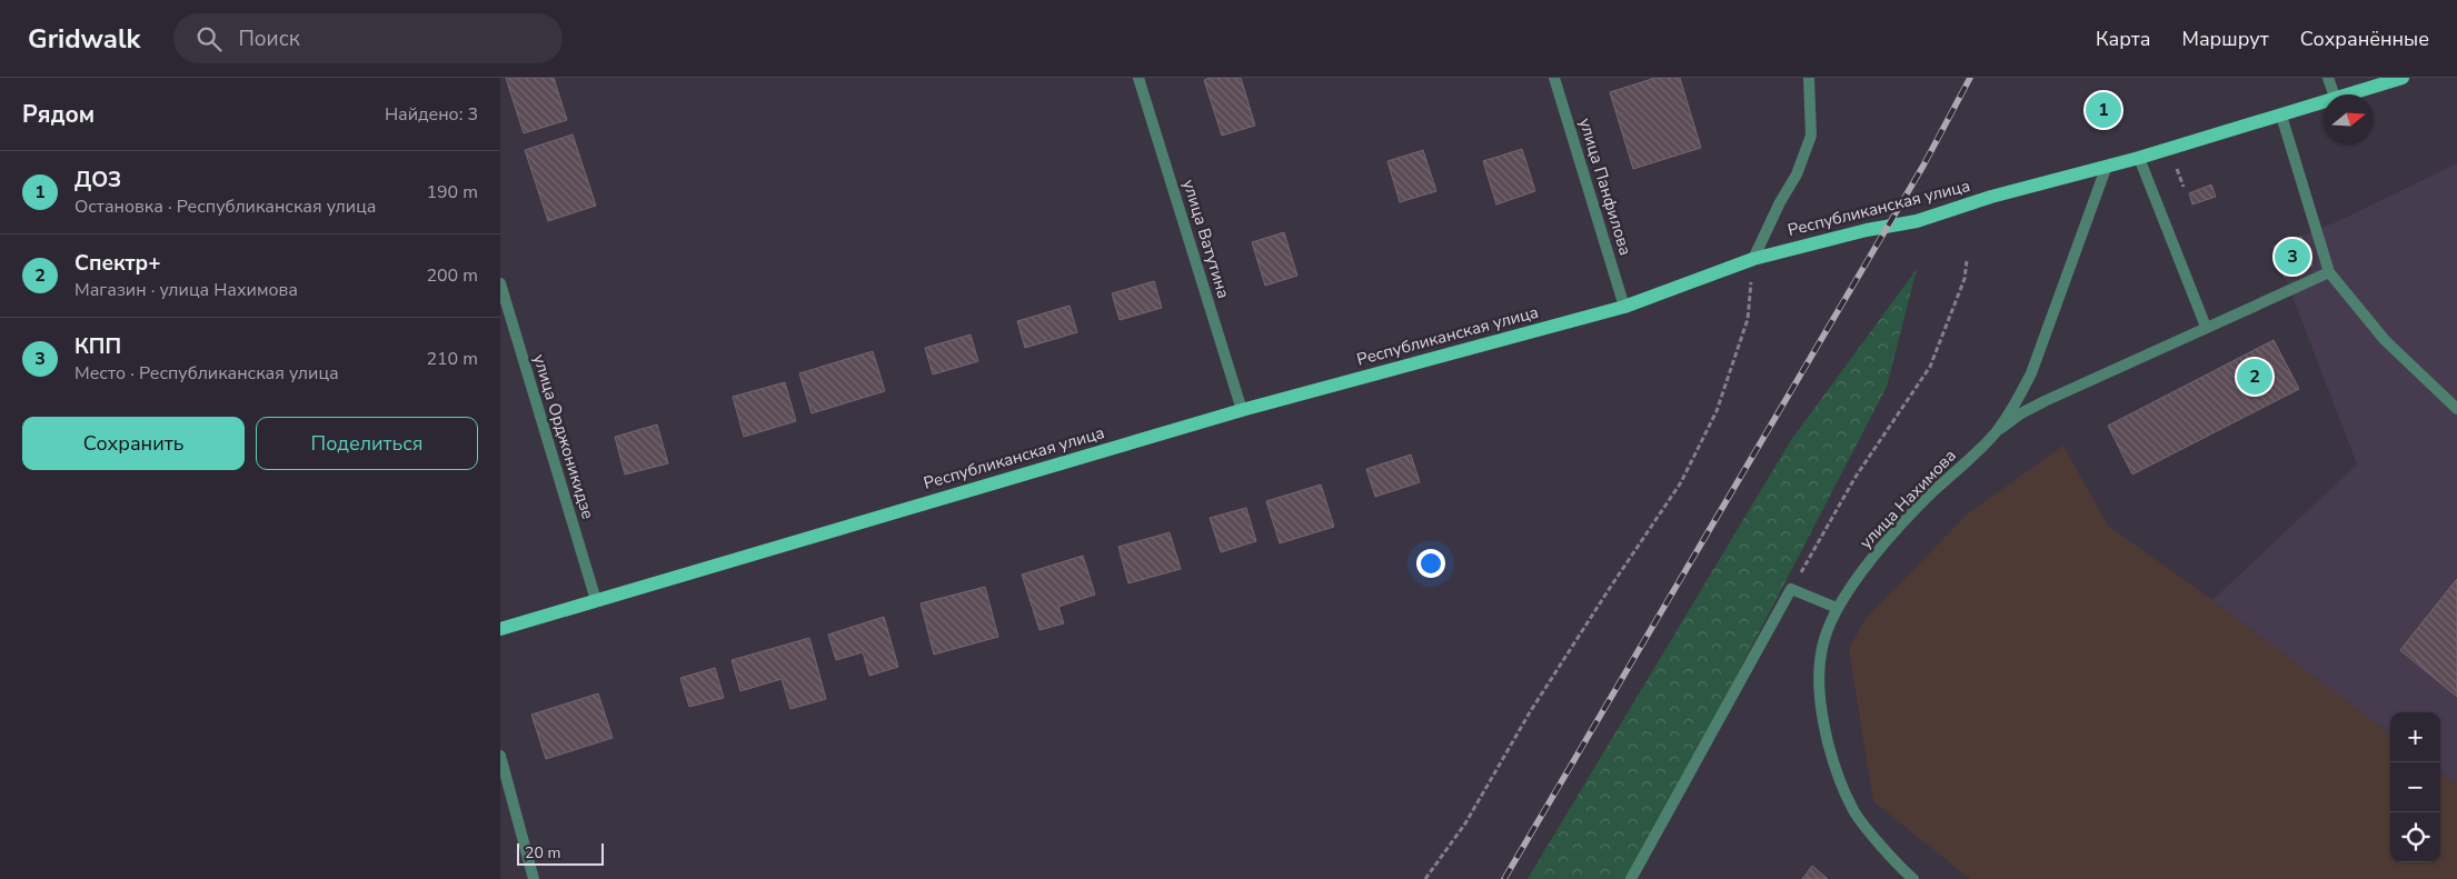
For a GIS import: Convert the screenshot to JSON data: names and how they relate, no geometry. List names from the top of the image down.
{
  "streets": {
    "main road": ["Республиканская улица"],
    "street": [
      "улица Панфилова",
      "улица Ватутина",
      "улица Орджоникидзе",
      "улица Нахимова"
    ]
  },
  "crossings": [
    ["улица Панфилова", "Республиканская улица"],
    ["Республиканская улица", "улица Ватутина"],
    ["Республиканская улица", "улица Орджоникидзе"],
    ["Республиканская улица", "улица Нахимова"]
  ],
  "scale_bar": "20 m",
  "north": "right",
  "page": {
    "header": "Gridwalk",
    "search": "Поиск",
    "nav": ["Карта", "Маршрут", "Сохранённые"],
    "heading": ["Рядом", "Найдено: 3"],
    "pins": ["1", "3", "2"],
    "list": [
      {
        "mark": "1",
        "name": "ДОЗ",
        "note": "Остановка · Республиканская улица",
        "value": "190 m"
      },
      {
        "mark": "2",
        "name": "Спектр+",
        "note": "Магазин · улица Нахимова",
        "value": "200 m"
      },
      {
        "mark": "3",
        "name": "КПП",
        "note": "Место · Республиканская улица",
        "value": "210 m"
      }
    ],
    "buttons": ["Сохранить", "Поделиться"],
    "map_buttons": ["+", "−"],
    "scale": "20 m"
  }
}
